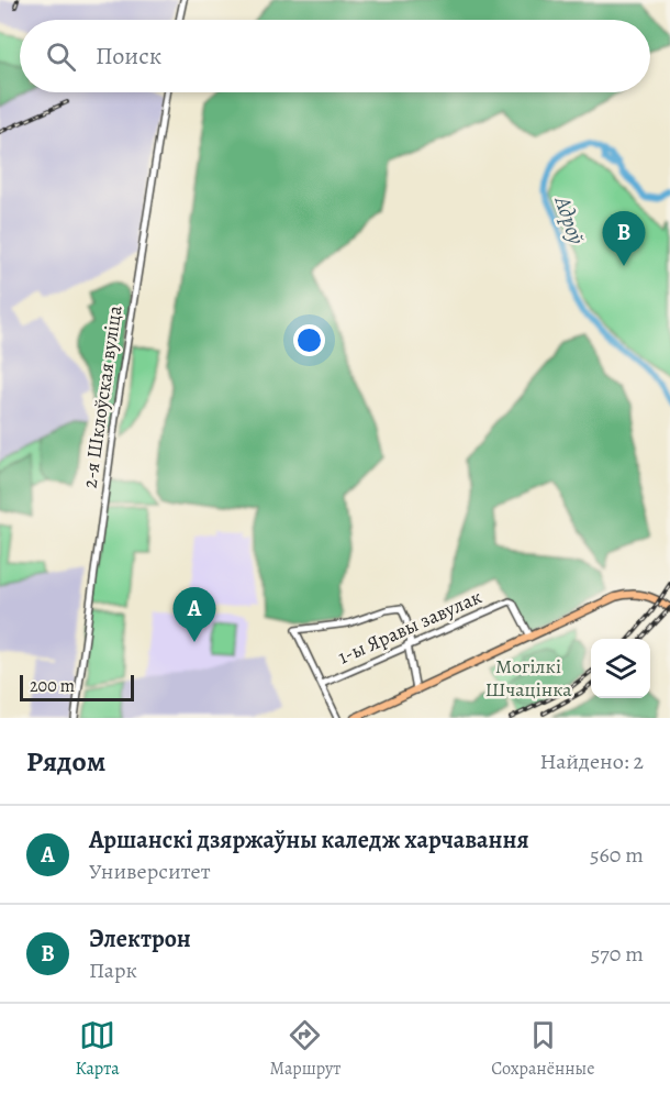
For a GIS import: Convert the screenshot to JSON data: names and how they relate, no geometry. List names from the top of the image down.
{
  "streets": {
    "street": ["2-я Шклоўская вуліца", "1-ы Яравы завулак"]
  },
  "water": ["Адроў"],
  "parks": ["Могілкі Шчацінка"],
  "scale_bar": "200 m",
  "page": {
    "search": "Поиск",
    "pins": ["B", "A"],
    "scale": "200 m",
    "heading": ["Рядом", "Найдено: 2"],
    "list": [
      {
        "mark": "A",
        "name": "Аршанскі дзяржаўны каледж харчавання",
        "note": "Университет",
        "value": "560 m"
      },
      {
        "mark": "B",
        "name": "Электрон",
        "note": "Парк",
        "value": "570 m"
      }
    ],
    "nav": ["Карта", "Маршрут", "Сохранённые"]
  }
}
